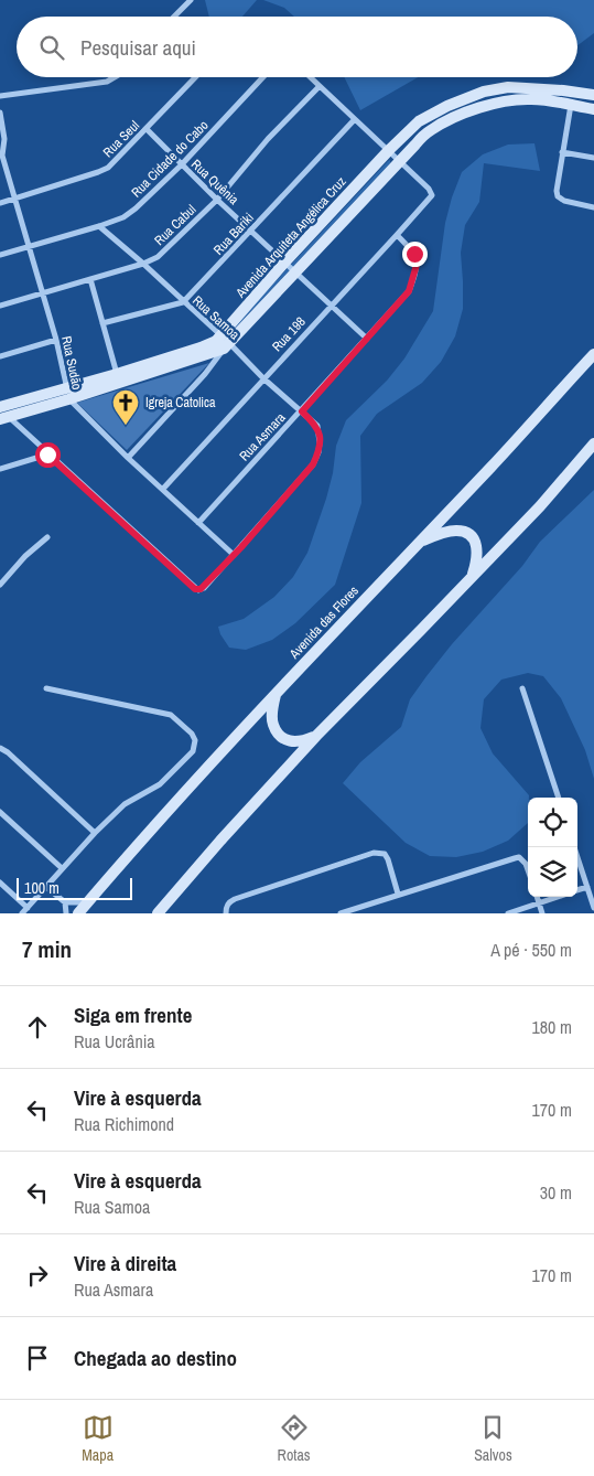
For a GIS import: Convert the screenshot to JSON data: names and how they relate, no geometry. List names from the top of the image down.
{
  "streets": {
    "main road": ["Avenida Arquiteta Angélica Cruz", "Avenida das Flores"],
    "street": [
      "Rua Seul",
      "Rua Cidade do Cabo",
      "Rua Quênia",
      "Rua Cabul",
      "Rua Bariki",
      "Rua Samoa",
      "Rua 198",
      "Rua Sudão",
      "Rua Asmara"
    ]
  },
  "crossings": [
    ["Rua Seul", "Rua Quênia"],
    ["Rua Seul", "Rua Sudão"],
    ["Rua Cidade do Cabo", "Rua Quênia"],
    ["Rua Cidade do Cabo", "Rua Samoa"],
    ["Rua Cidade do Cabo", "Rua Sudão"],
    ["Rua Quênia", "Rua Cabul"],
    ["Rua Quênia", "Rua Bariki"],
    ["Rua Quênia", "Avenida Arquiteta Angélica Cruz"],
    ["Rua Quênia", "Rua 198"],
    ["Rua Quênia", "Rua Asmara"],
    ["Rua Cabul", "Rua Samoa"],
    ["Rua Cabul", "Rua Sudão"],
    ["Rua Bariki", "Rua Samoa"],
    ["Avenida Arquiteta Angélica Cruz", "Rua Samoa"],
    ["Avenida Arquiteta Angélica Cruz", "Rua 198"],
    ["Avenida Arquiteta Angélica Cruz", "Rua Sudão"],
    ["Rua Samoa", "Rua 198"],
    ["Rua Samoa", "Rua Sudão"],
    ["Rua Samoa", "Rua Asmara"],
    ["Rua 198", "Rua Sudão"],
    ["Rua 198", "Rua Asmara"],
    ["Rua Sudão", "Rua Asmara"]
  ],
  "places": {
    "church": ["Igreja Catolica"]
  },
  "scale_bar": "100 m",
  "page": {
    "search": "Pesquisar aqui",
    "scale": "100 m",
    "heading": ["7 min", "A pé · 550 m"],
    "list": [
      ["Siga em frente", "Rua Ucrânia", "180 m"],
      ["Vire à esquerda", "Rua Richimond", "170 m"],
      ["Vire à esquerda", "Rua Samoa", "30 m"],
      ["Vire à direita", "Rua Asmara", "170 m"],
      "Chegada ao destino"
    ],
    "nav": ["Mapa", "Rotas", "Salvos"]
  }
}
